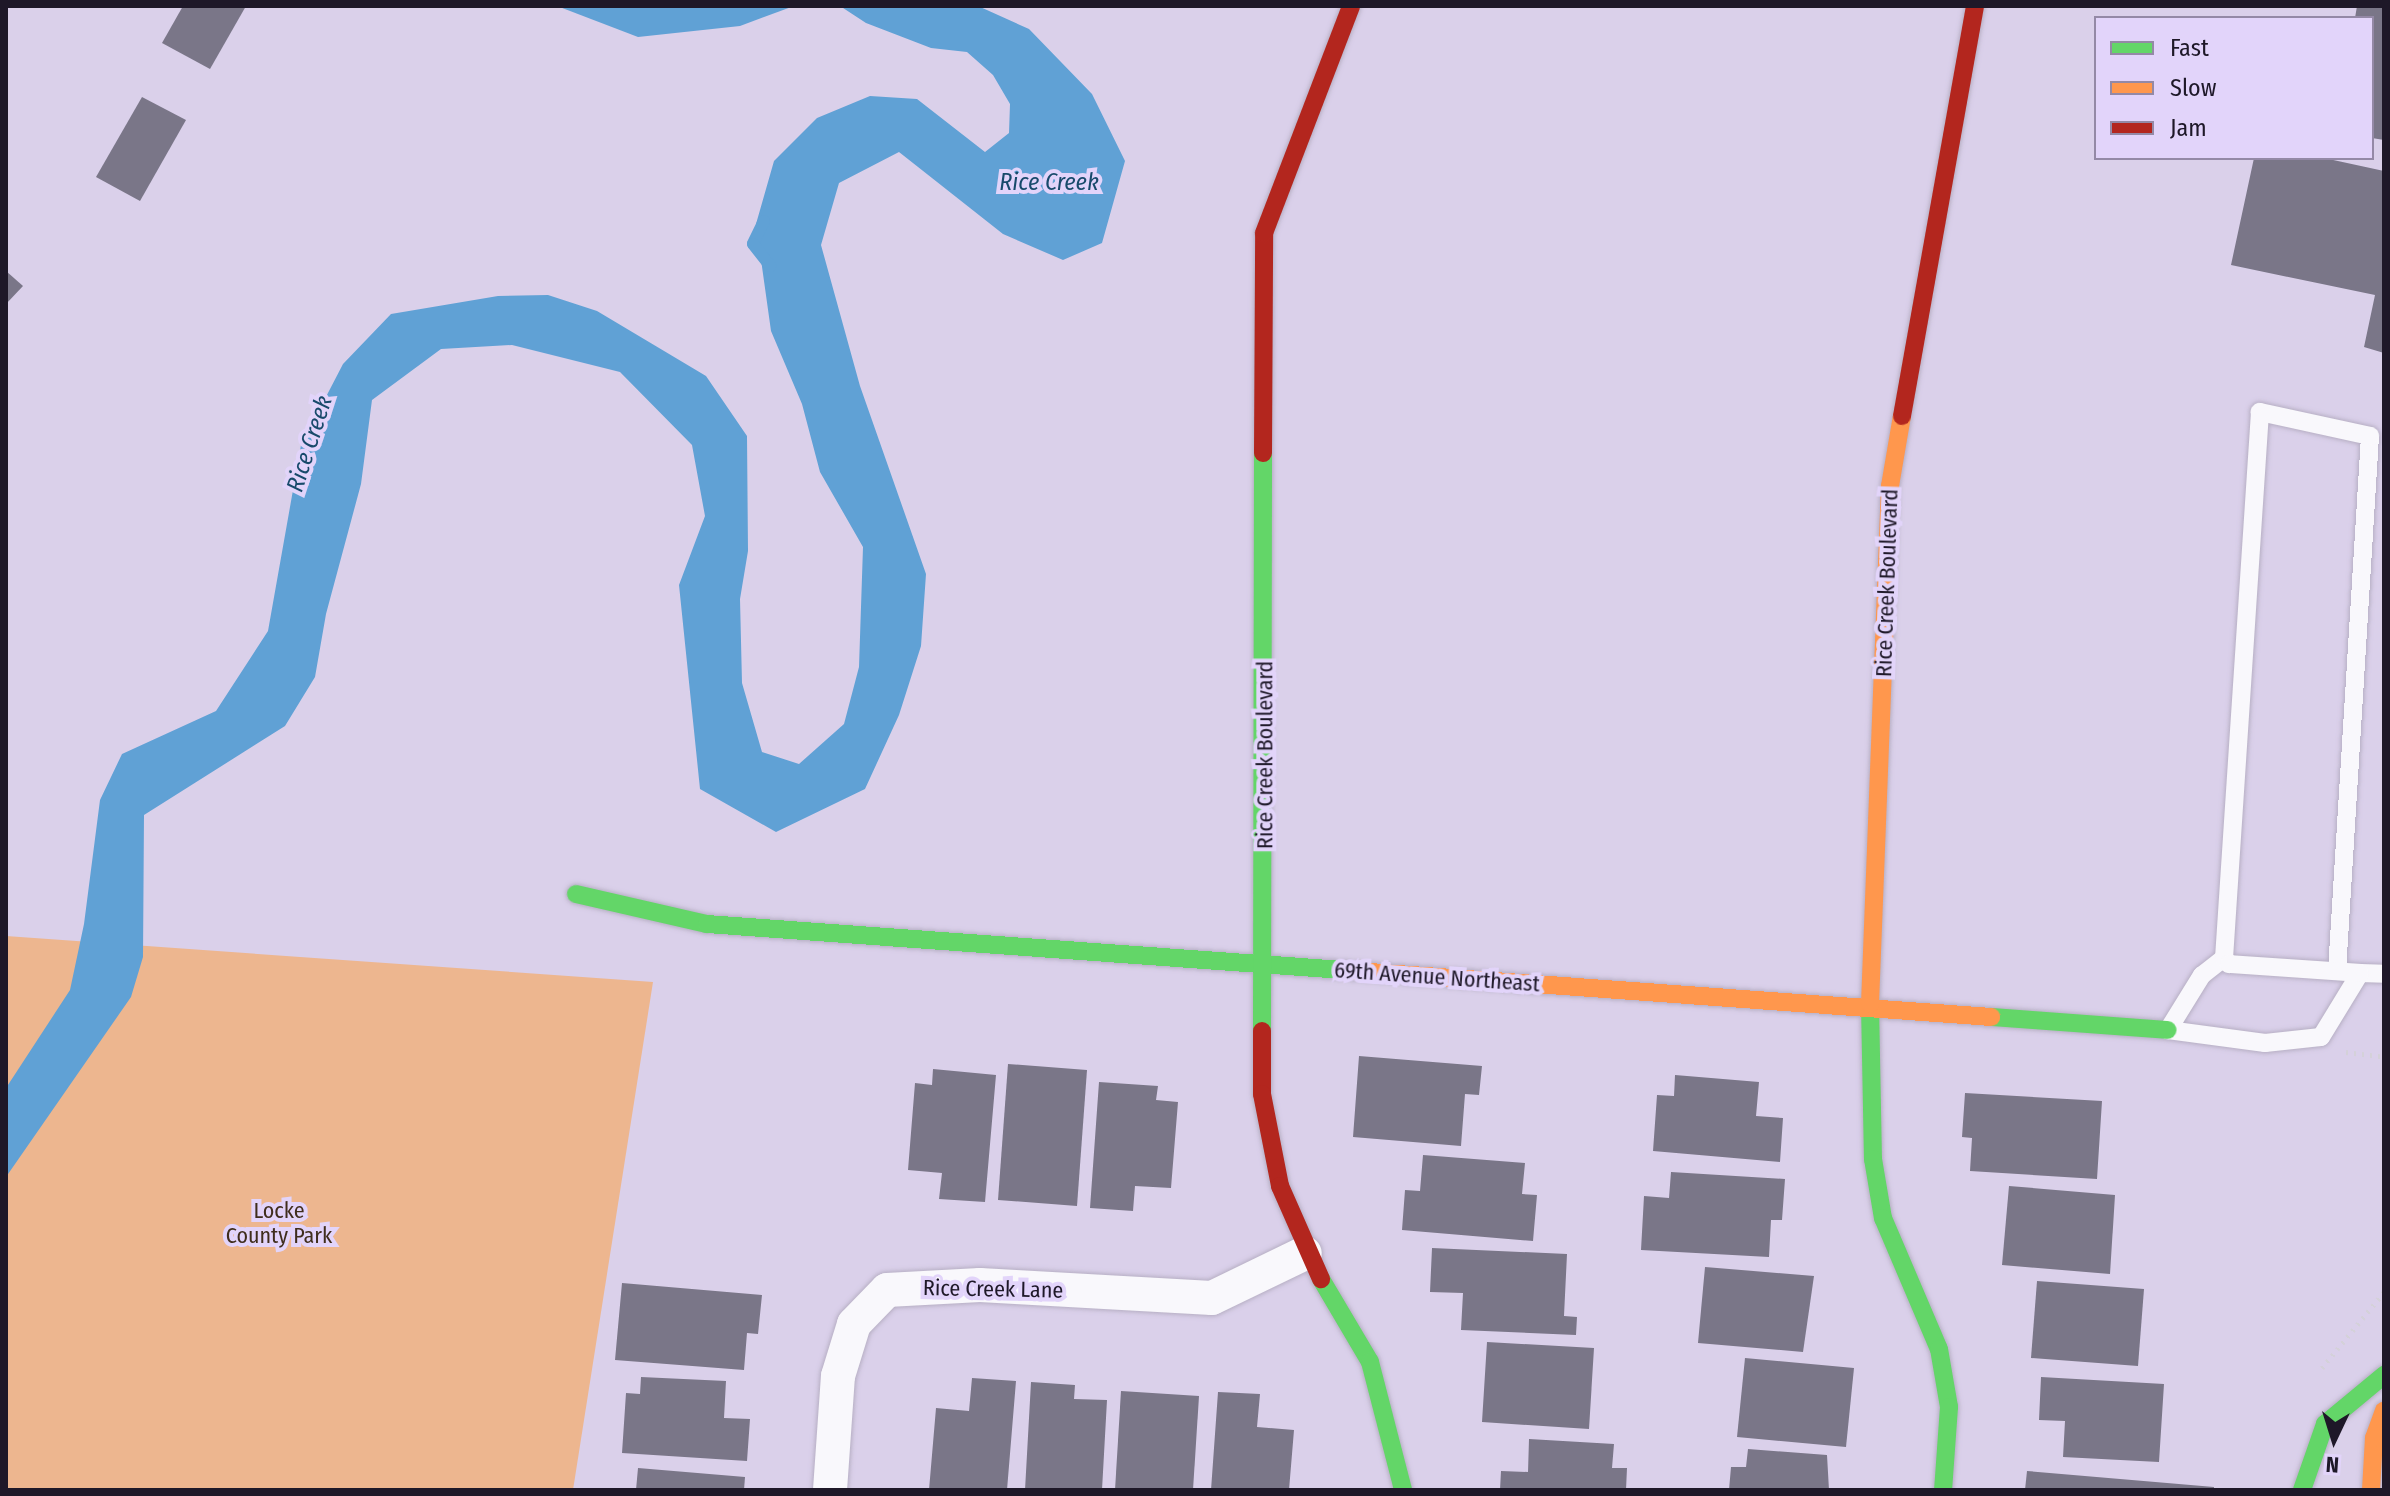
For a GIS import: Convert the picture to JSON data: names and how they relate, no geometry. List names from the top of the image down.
{
  "streets": {
    "street": ["Rice Creek Boulevard", "69th Avenue Northeast", "Rice Creek Lane"]
  },
  "crossings": [
    ["Rice Creek Boulevard", "69th Avenue Northeast"],
    ["Rice Creek Boulevard", "Rice Creek Lane"]
  ],
  "water": ["Rice Creek"],
  "parks": ["Locke County Park"],
  "legend": ["Fast", "Slow", "Jam"],
  "north": "bottom"
}
